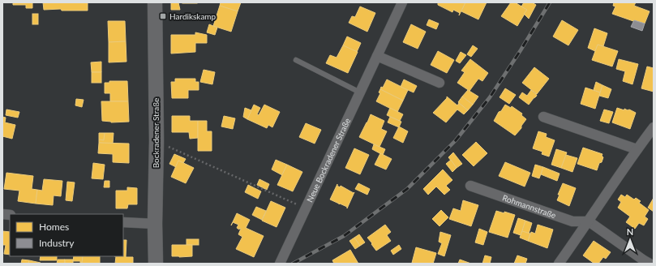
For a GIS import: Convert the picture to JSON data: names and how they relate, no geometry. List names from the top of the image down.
{
  "streets": {
    "street": ["Bockradener Straße", "Neue Bockradener Straße", "Rohmannstraße"]
  },
  "places": {
    "transit": ["Hardikskamp"]
  },
  "legend": ["Homes", "Industry"],
  "north": "top"
}
